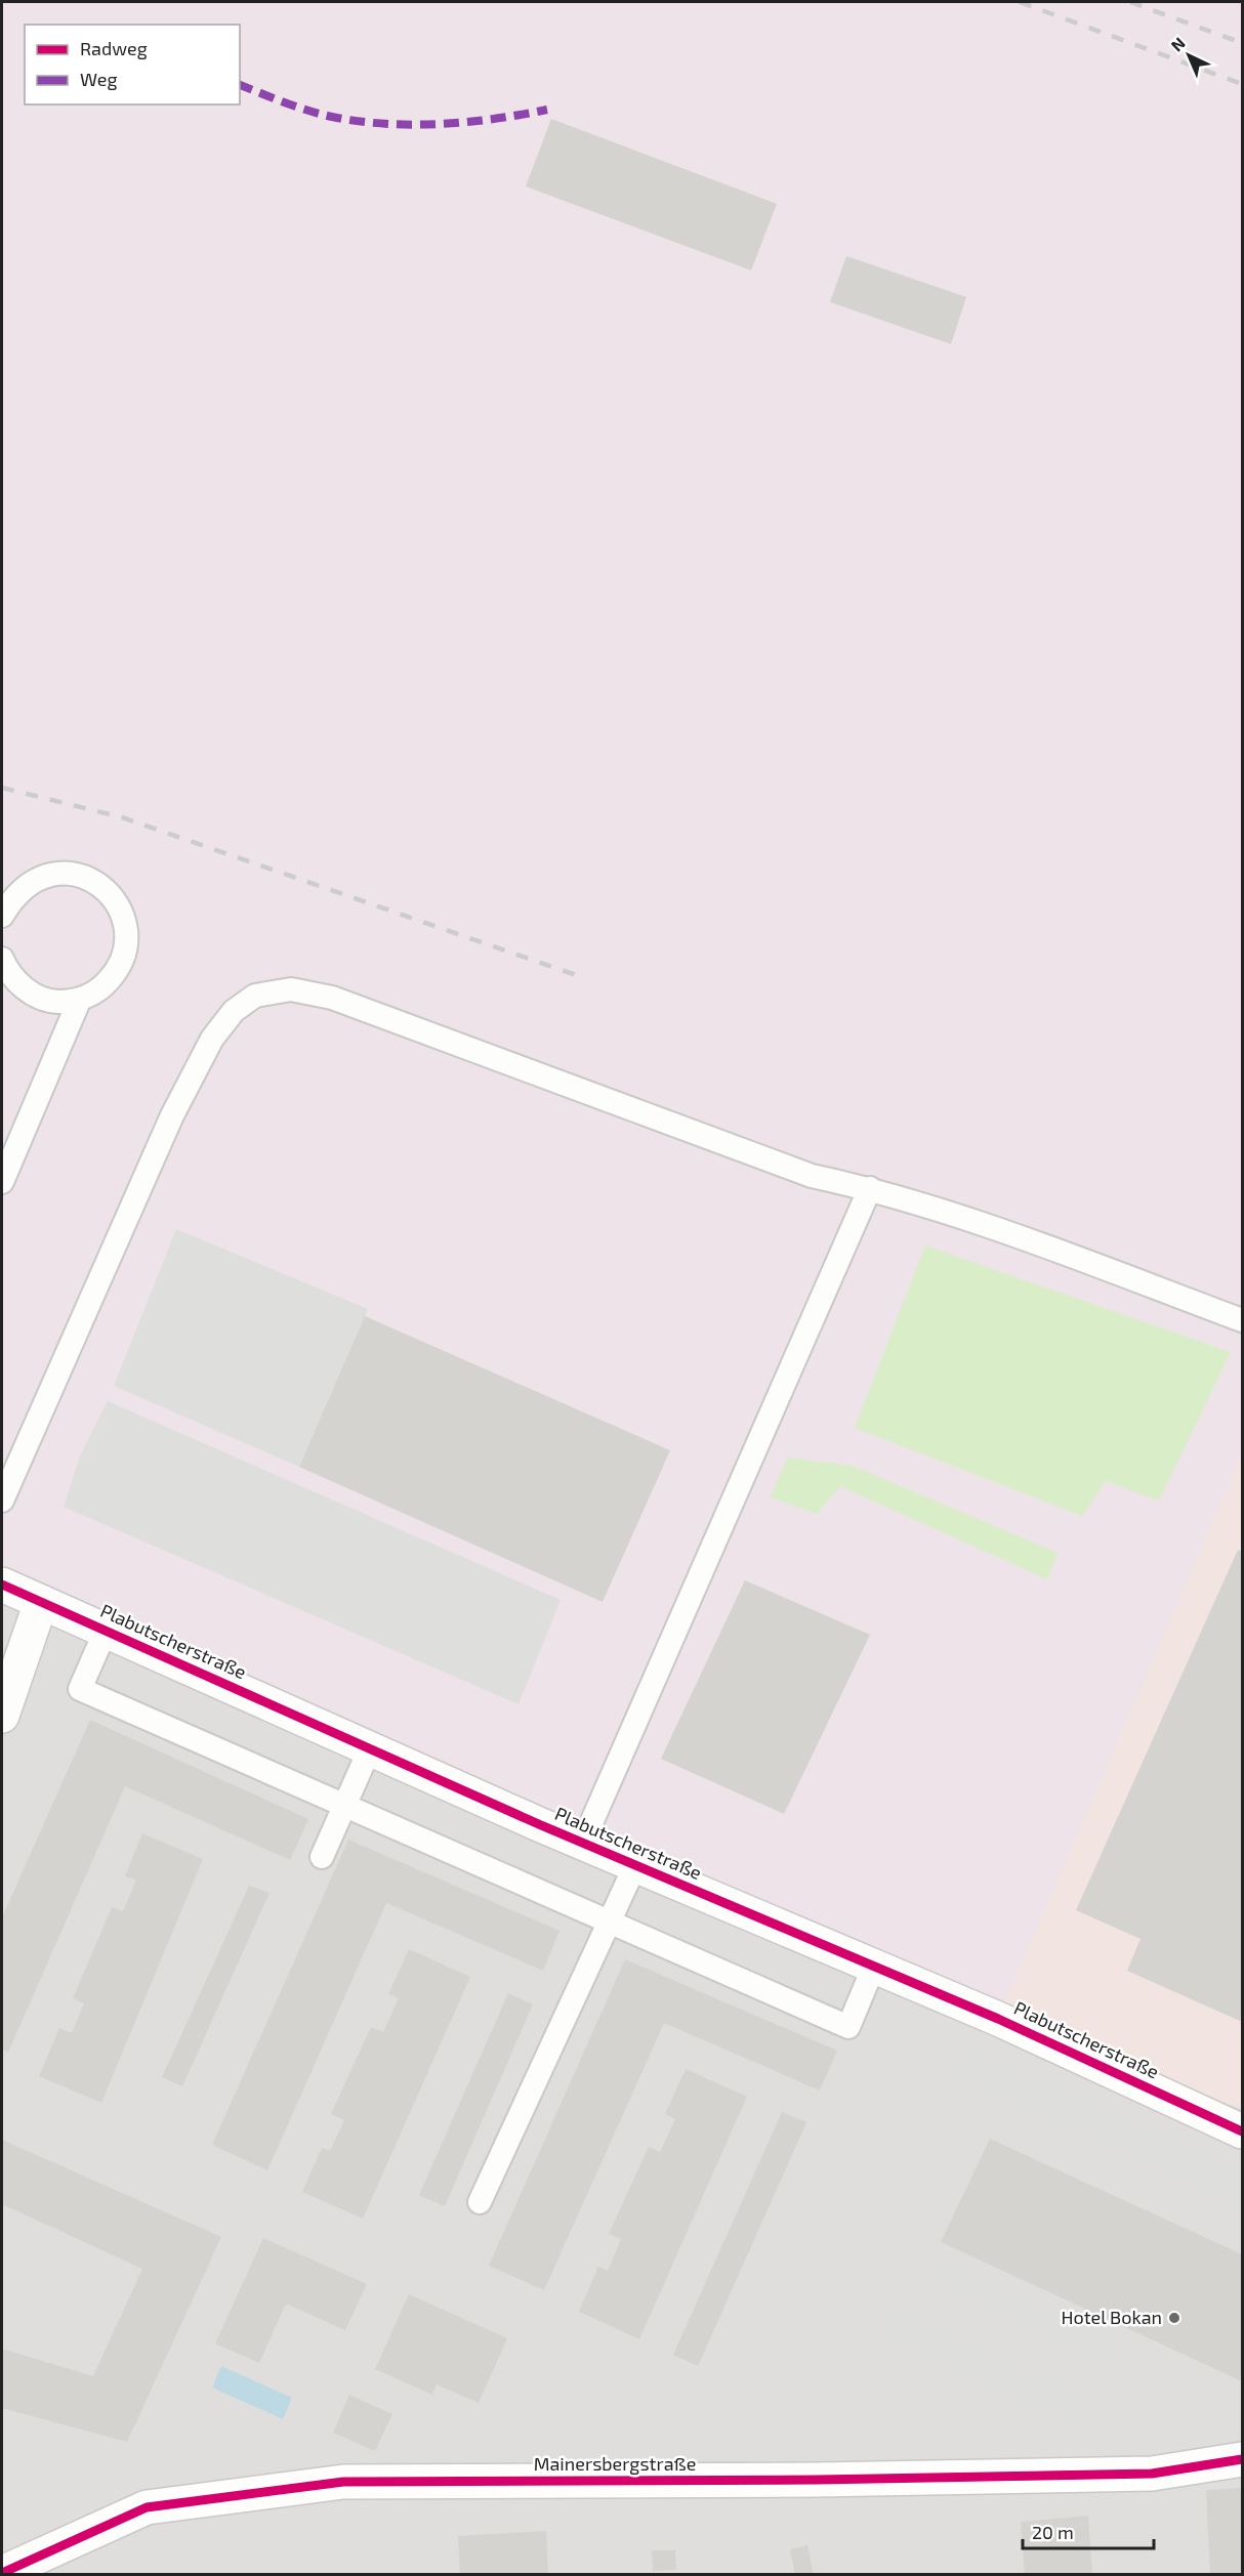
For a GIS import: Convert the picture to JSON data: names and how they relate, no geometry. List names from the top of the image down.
{
  "streets": {
    "street": ["Plabutscherstraße", "Mainersbergstraße"]
  },
  "places": ["Hotel Bokan"],
  "legend": ["Radweg", "Weg"],
  "scale_bar": "20 m",
  "north": "top left"
}
